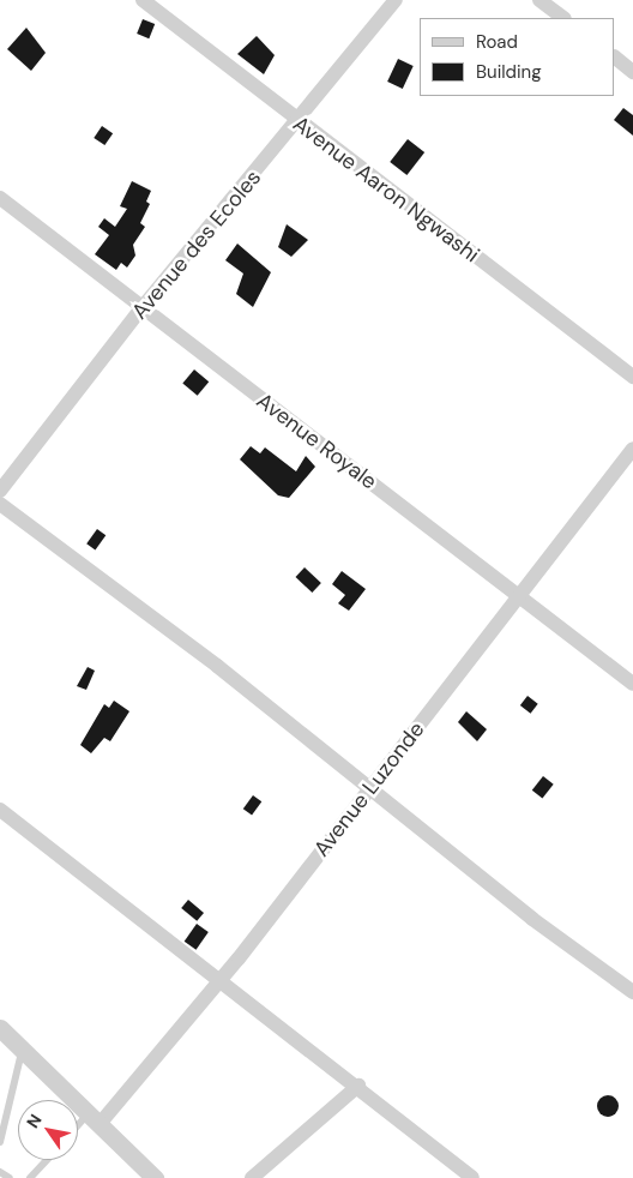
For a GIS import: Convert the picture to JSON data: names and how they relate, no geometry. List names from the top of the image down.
{
  "streets": {
    "street": [
      "Avenue Aaron Ngwashi",
      "Avenue des Ecoles",
      "Avenue Royale",
      "Avenue Luzonde"
    ]
  },
  "crossings": [
    ["Avenue Aaron Ngwashi", "Avenue des Ecoles"],
    ["Avenue des Ecoles", "Avenue Royale"],
    ["Avenue Royale", "Avenue Luzonde"]
  ],
  "legend": ["Road", "Building"],
  "north": "top left"
}
